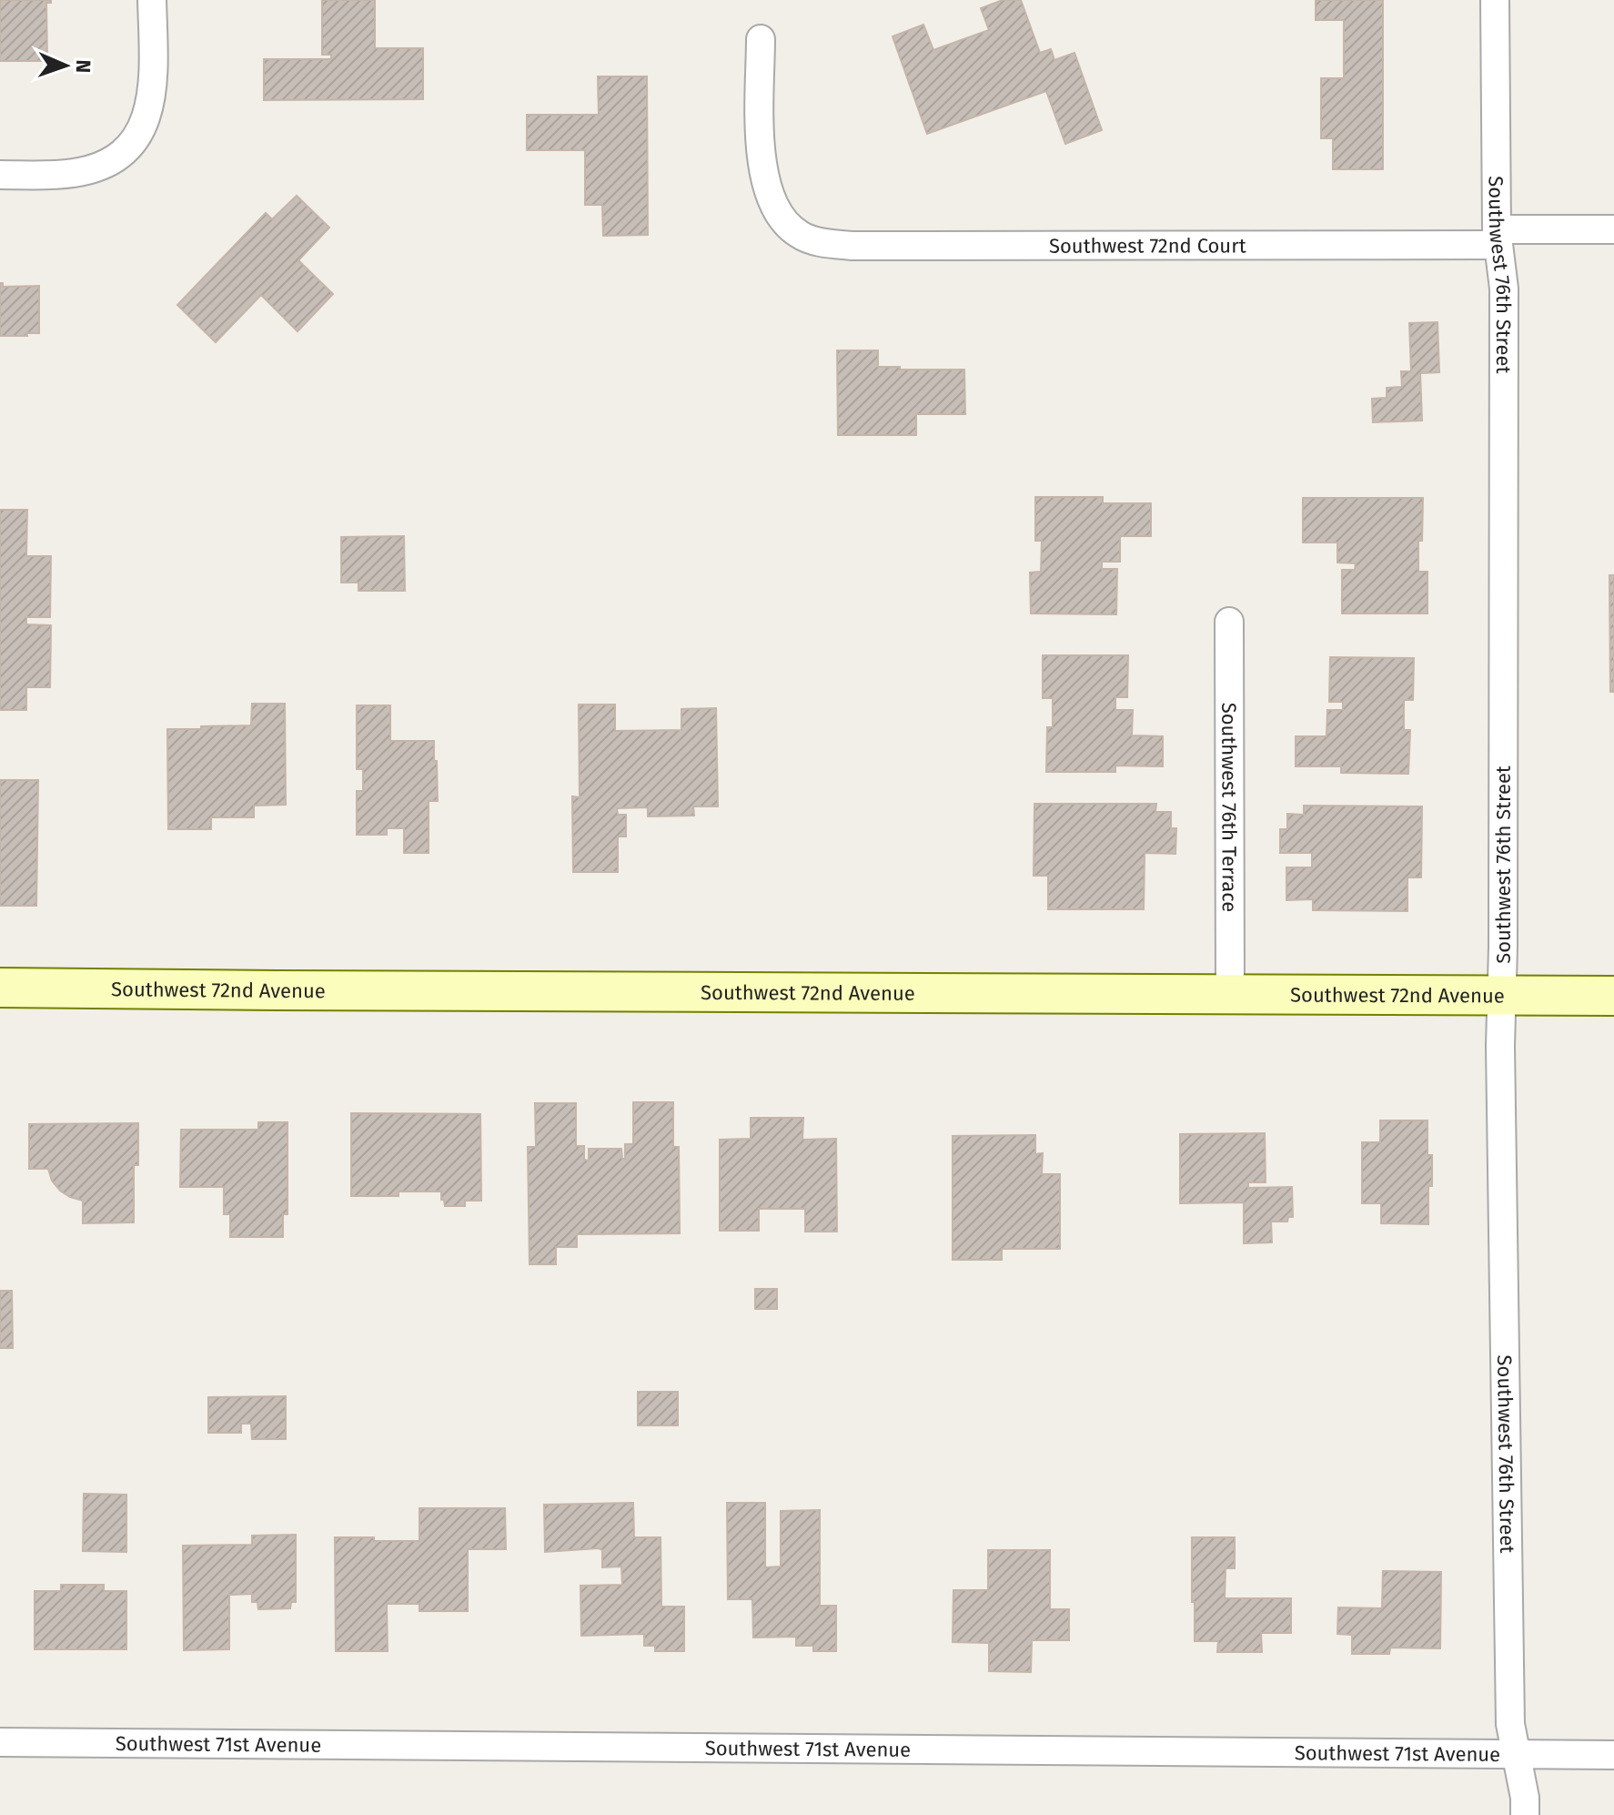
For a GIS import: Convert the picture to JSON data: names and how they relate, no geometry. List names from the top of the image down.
{
  "streets": {
    "street": [
      "Southwest 72nd Court",
      "Southwest 76th Street",
      "Southwest 76th Terrace",
      "Southwest 72nd Avenue",
      "Southwest 71st Avenue"
    ]
  },
  "crossings": [
    ["Southwest 72nd Court", "Southwest 76th Street"],
    ["Southwest 76th Street", "Southwest 72nd Avenue"],
    ["Southwest 76th Street", "Southwest 71st Avenue"],
    ["Southwest 76th Terrace", "Southwest 72nd Avenue"]
  ],
  "north": "right"
}
